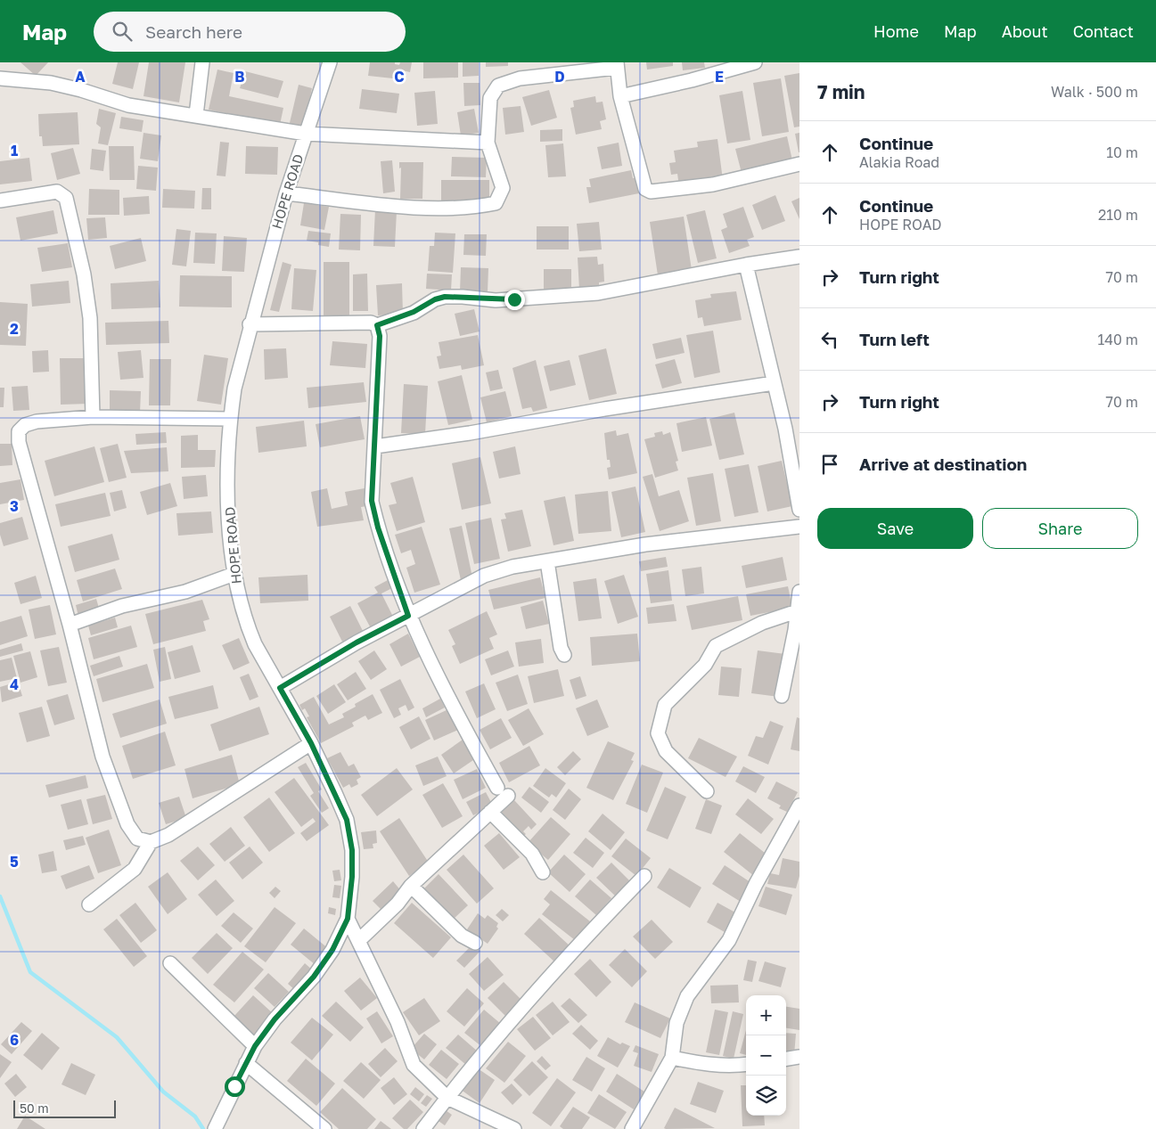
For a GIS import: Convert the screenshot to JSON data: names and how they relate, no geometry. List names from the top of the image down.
{
  "streets": {
    "street": ["HOPE ROAD"]
  },
  "scale_bar": "50 m",
  "page": {
    "header": "Map",
    "search": "Search here",
    "nav": [
      "Home",
      "Map",
      "About",
      "Contact"
    ],
    "heading": ["7 min", "Walk · 500 m"],
    "list": [
      ["Continue", "Alakia Road", "10 m"],
      ["Continue", "HOPE ROAD", "210 m"],
      ["Turn right", "70 m"],
      ["Turn left", "140 m"],
      ["Turn right", "70 m"],
      "Arrive at destination"
    ],
    "buttons": ["Save", "Share"],
    "map_buttons": ["+", "−"],
    "scale": "50 m"
  },
  "grid": {
    "columns": [
      "A",
      "B",
      "C",
      "D",
      "E"
    ],
    "rows": [
      "1",
      "2",
      "3",
      "4",
      "5",
      "6"
    ]
  }
}
